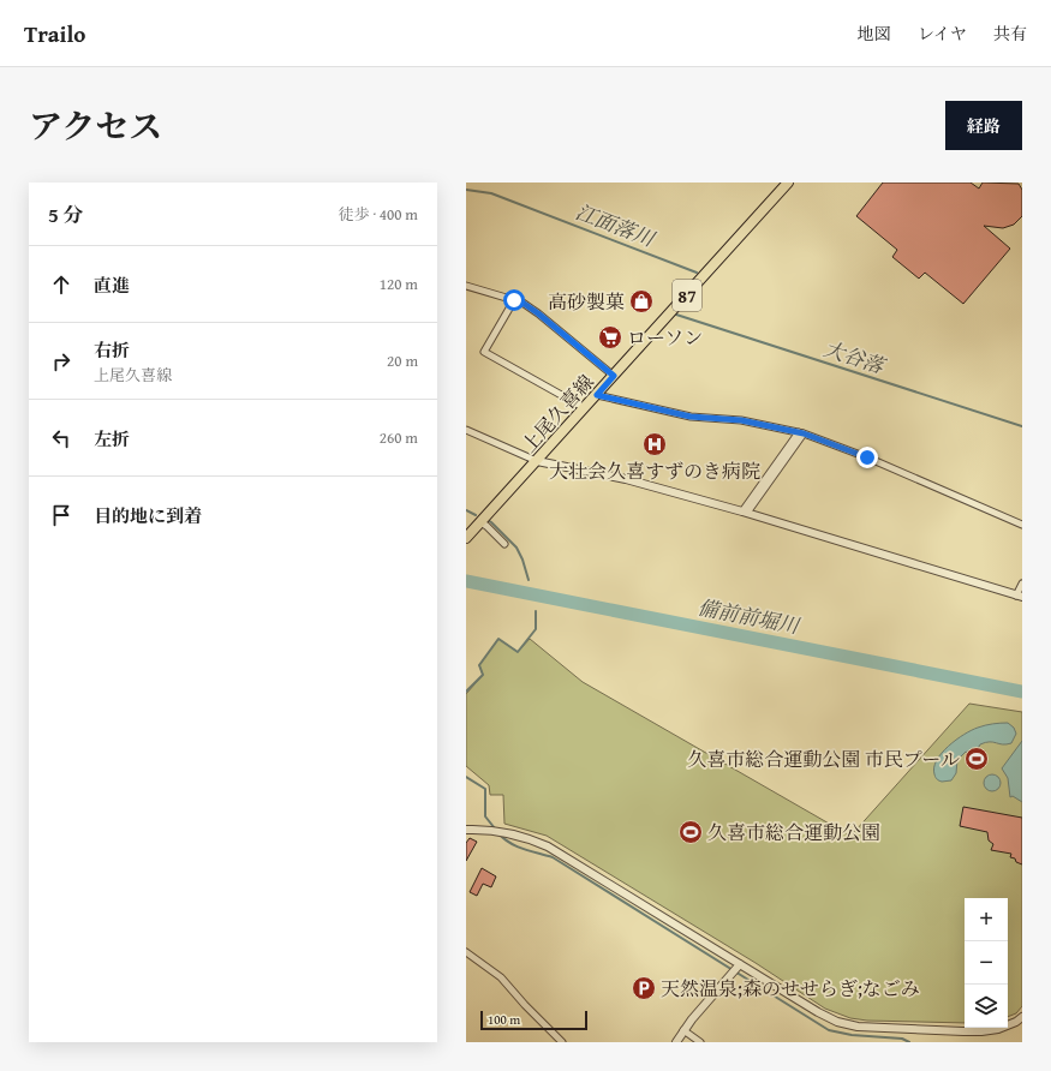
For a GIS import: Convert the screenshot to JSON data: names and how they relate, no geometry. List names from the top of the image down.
{
  "streets": {
    "main road": ["87", "上尾久喜線"]
  },
  "water": ["江面落川", "大谷落", "備前前堀川"],
  "places": {
    "shop": ["高砂製菓"],
    "supermarket": ["ローソン"],
    "hospital": ["大壮会久喜すずのき病院"],
    "sports": ["久喜市総合運動公園 市民プール", "久喜市総合運動公園"],
    "parking": ["天然温泉;森のせせらぎ;なごみ"]
  },
  "scale_bar": "100 m",
  "page": {
    "header": "Trailo",
    "nav": ["地図", "レイヤ", "共有"],
    "title": "アクセス",
    "buttons": "経路",
    "heading": ["5 分", "徒歩 · 400 m"],
    "list": [
      ["直進", "120 m"],
      ["右折", "上尾久喜線", "20 m"],
      ["左折", "260 m"],
      "目的地に到着"
    ],
    "map_buttons": ["+", "−"],
    "scale": "100 m"
  }
}
